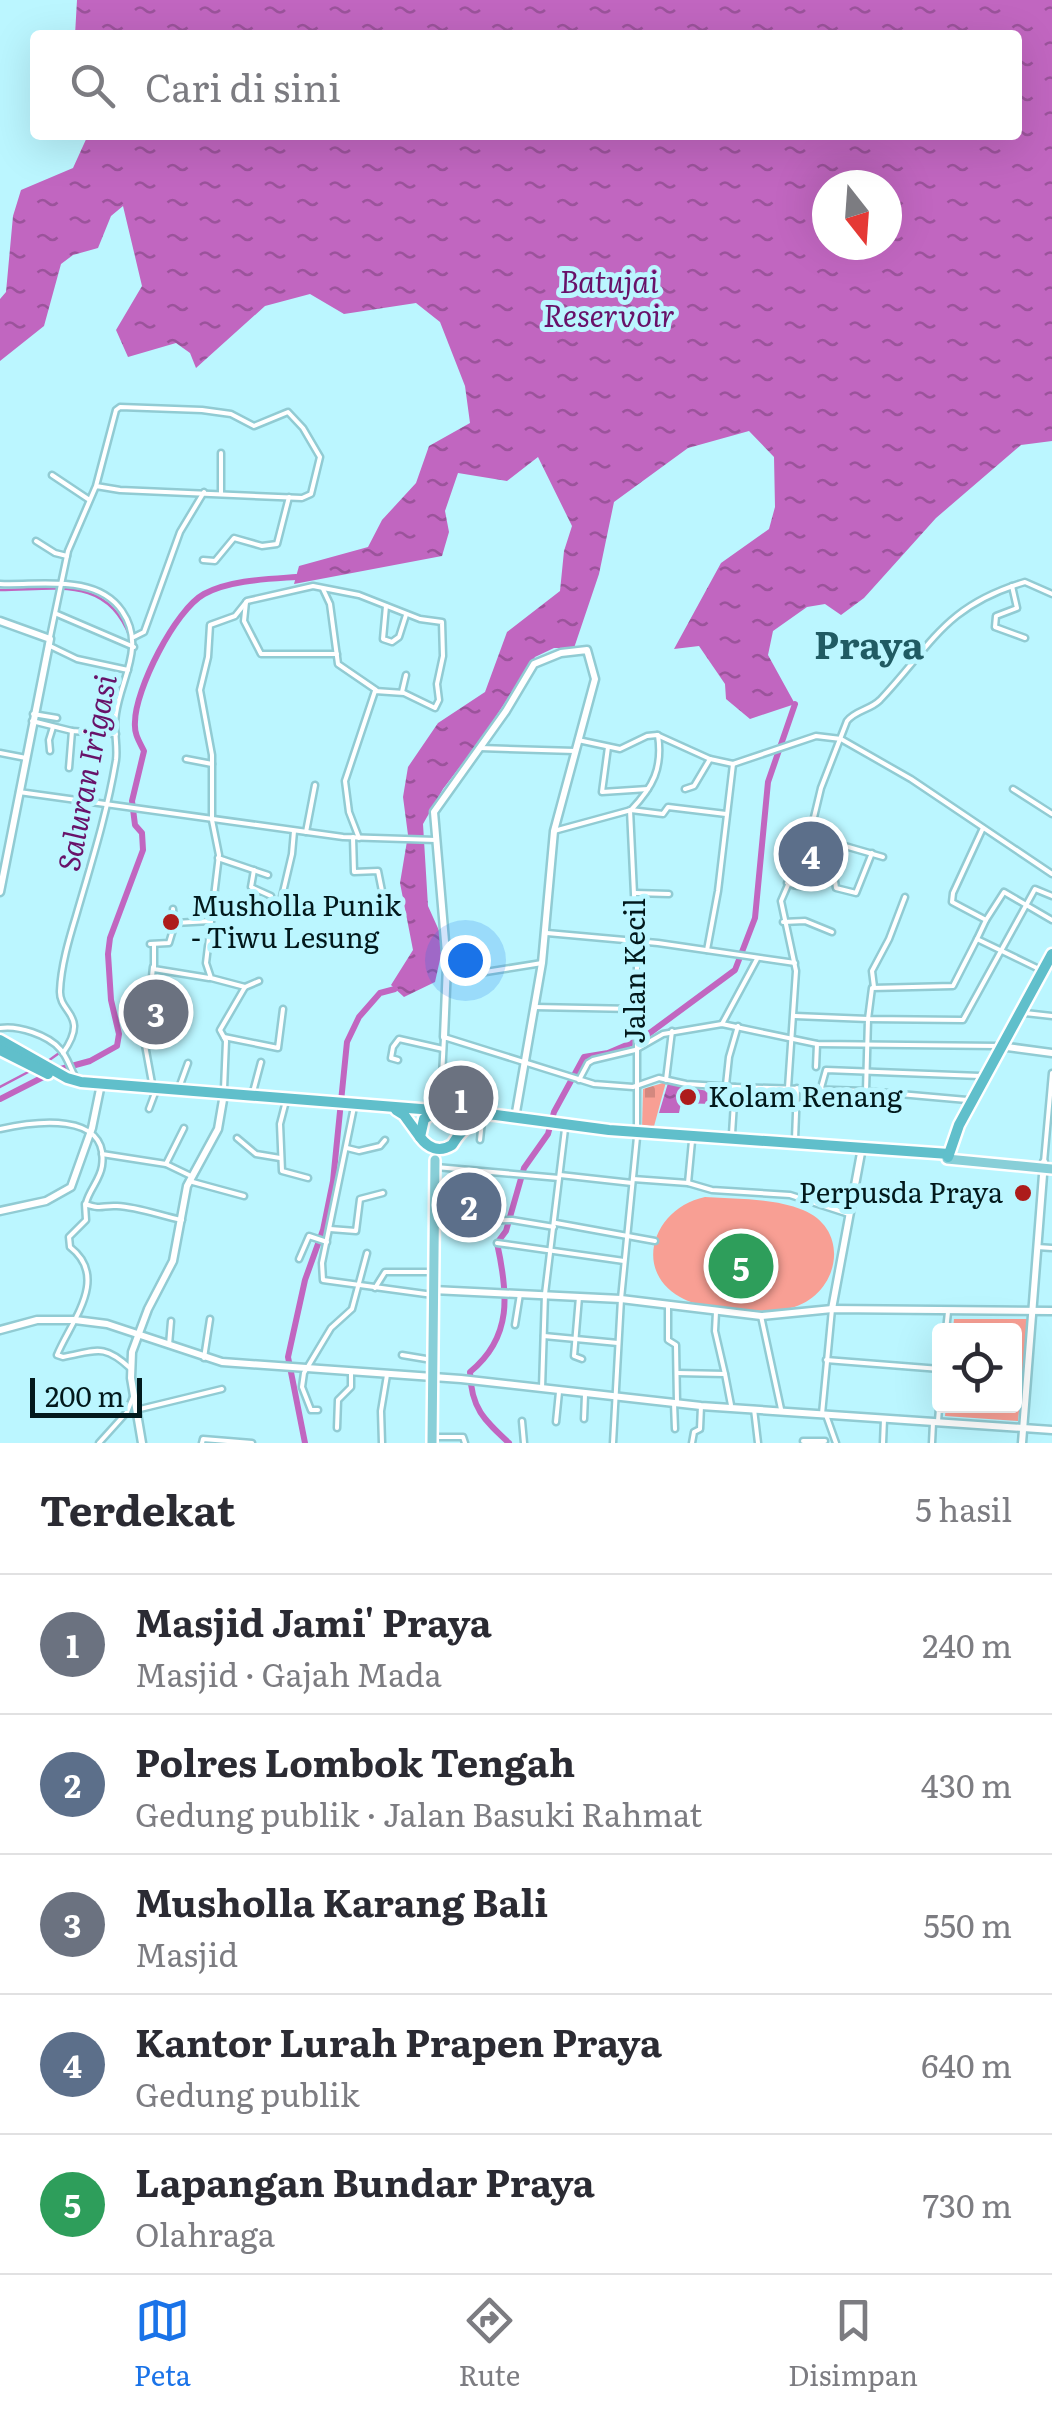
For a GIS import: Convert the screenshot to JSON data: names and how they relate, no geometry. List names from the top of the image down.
{
  "streets": {
    "street": ["Jalan Kecil"]
  },
  "districts": ["Praya"],
  "water": ["Batujai Reservoir", "Saluran Irigasi"],
  "places": ["Musholla Punik - Tiwu Lesung", "Kolam Renang", "Perpusda Praya"],
  "scale_bar": "200 m",
  "north": "bottom",
  "page": {
    "search": "Cari di sini",
    "pins": [
      "4",
      "3",
      "1",
      "2",
      "5"
    ],
    "scale": "200 m",
    "heading": ["Terdekat", "5 hasil"],
    "list": [
      {
        "mark": "1",
        "name": "Masjid Jami' Praya",
        "note": "Masjid · Gajah Mada",
        "value": "240 m"
      },
      {
        "mark": "2",
        "name": "Polres Lombok Tengah",
        "note": "Gedung publik · Jalan Basuki Rahmat",
        "value": "430 m"
      },
      {
        "mark": "3",
        "name": "Musholla Karang Bali",
        "note": "Masjid",
        "value": "550 m"
      },
      {
        "mark": "4",
        "name": "Kantor Lurah Prapen Praya",
        "note": "Gedung publik",
        "value": "640 m"
      },
      {
        "mark": "5",
        "name": "Lapangan Bundar Praya",
        "note": "Olahraga",
        "value": "730 m"
      }
    ],
    "nav": ["Peta", "Rute", "Disimpan"]
  }
}
